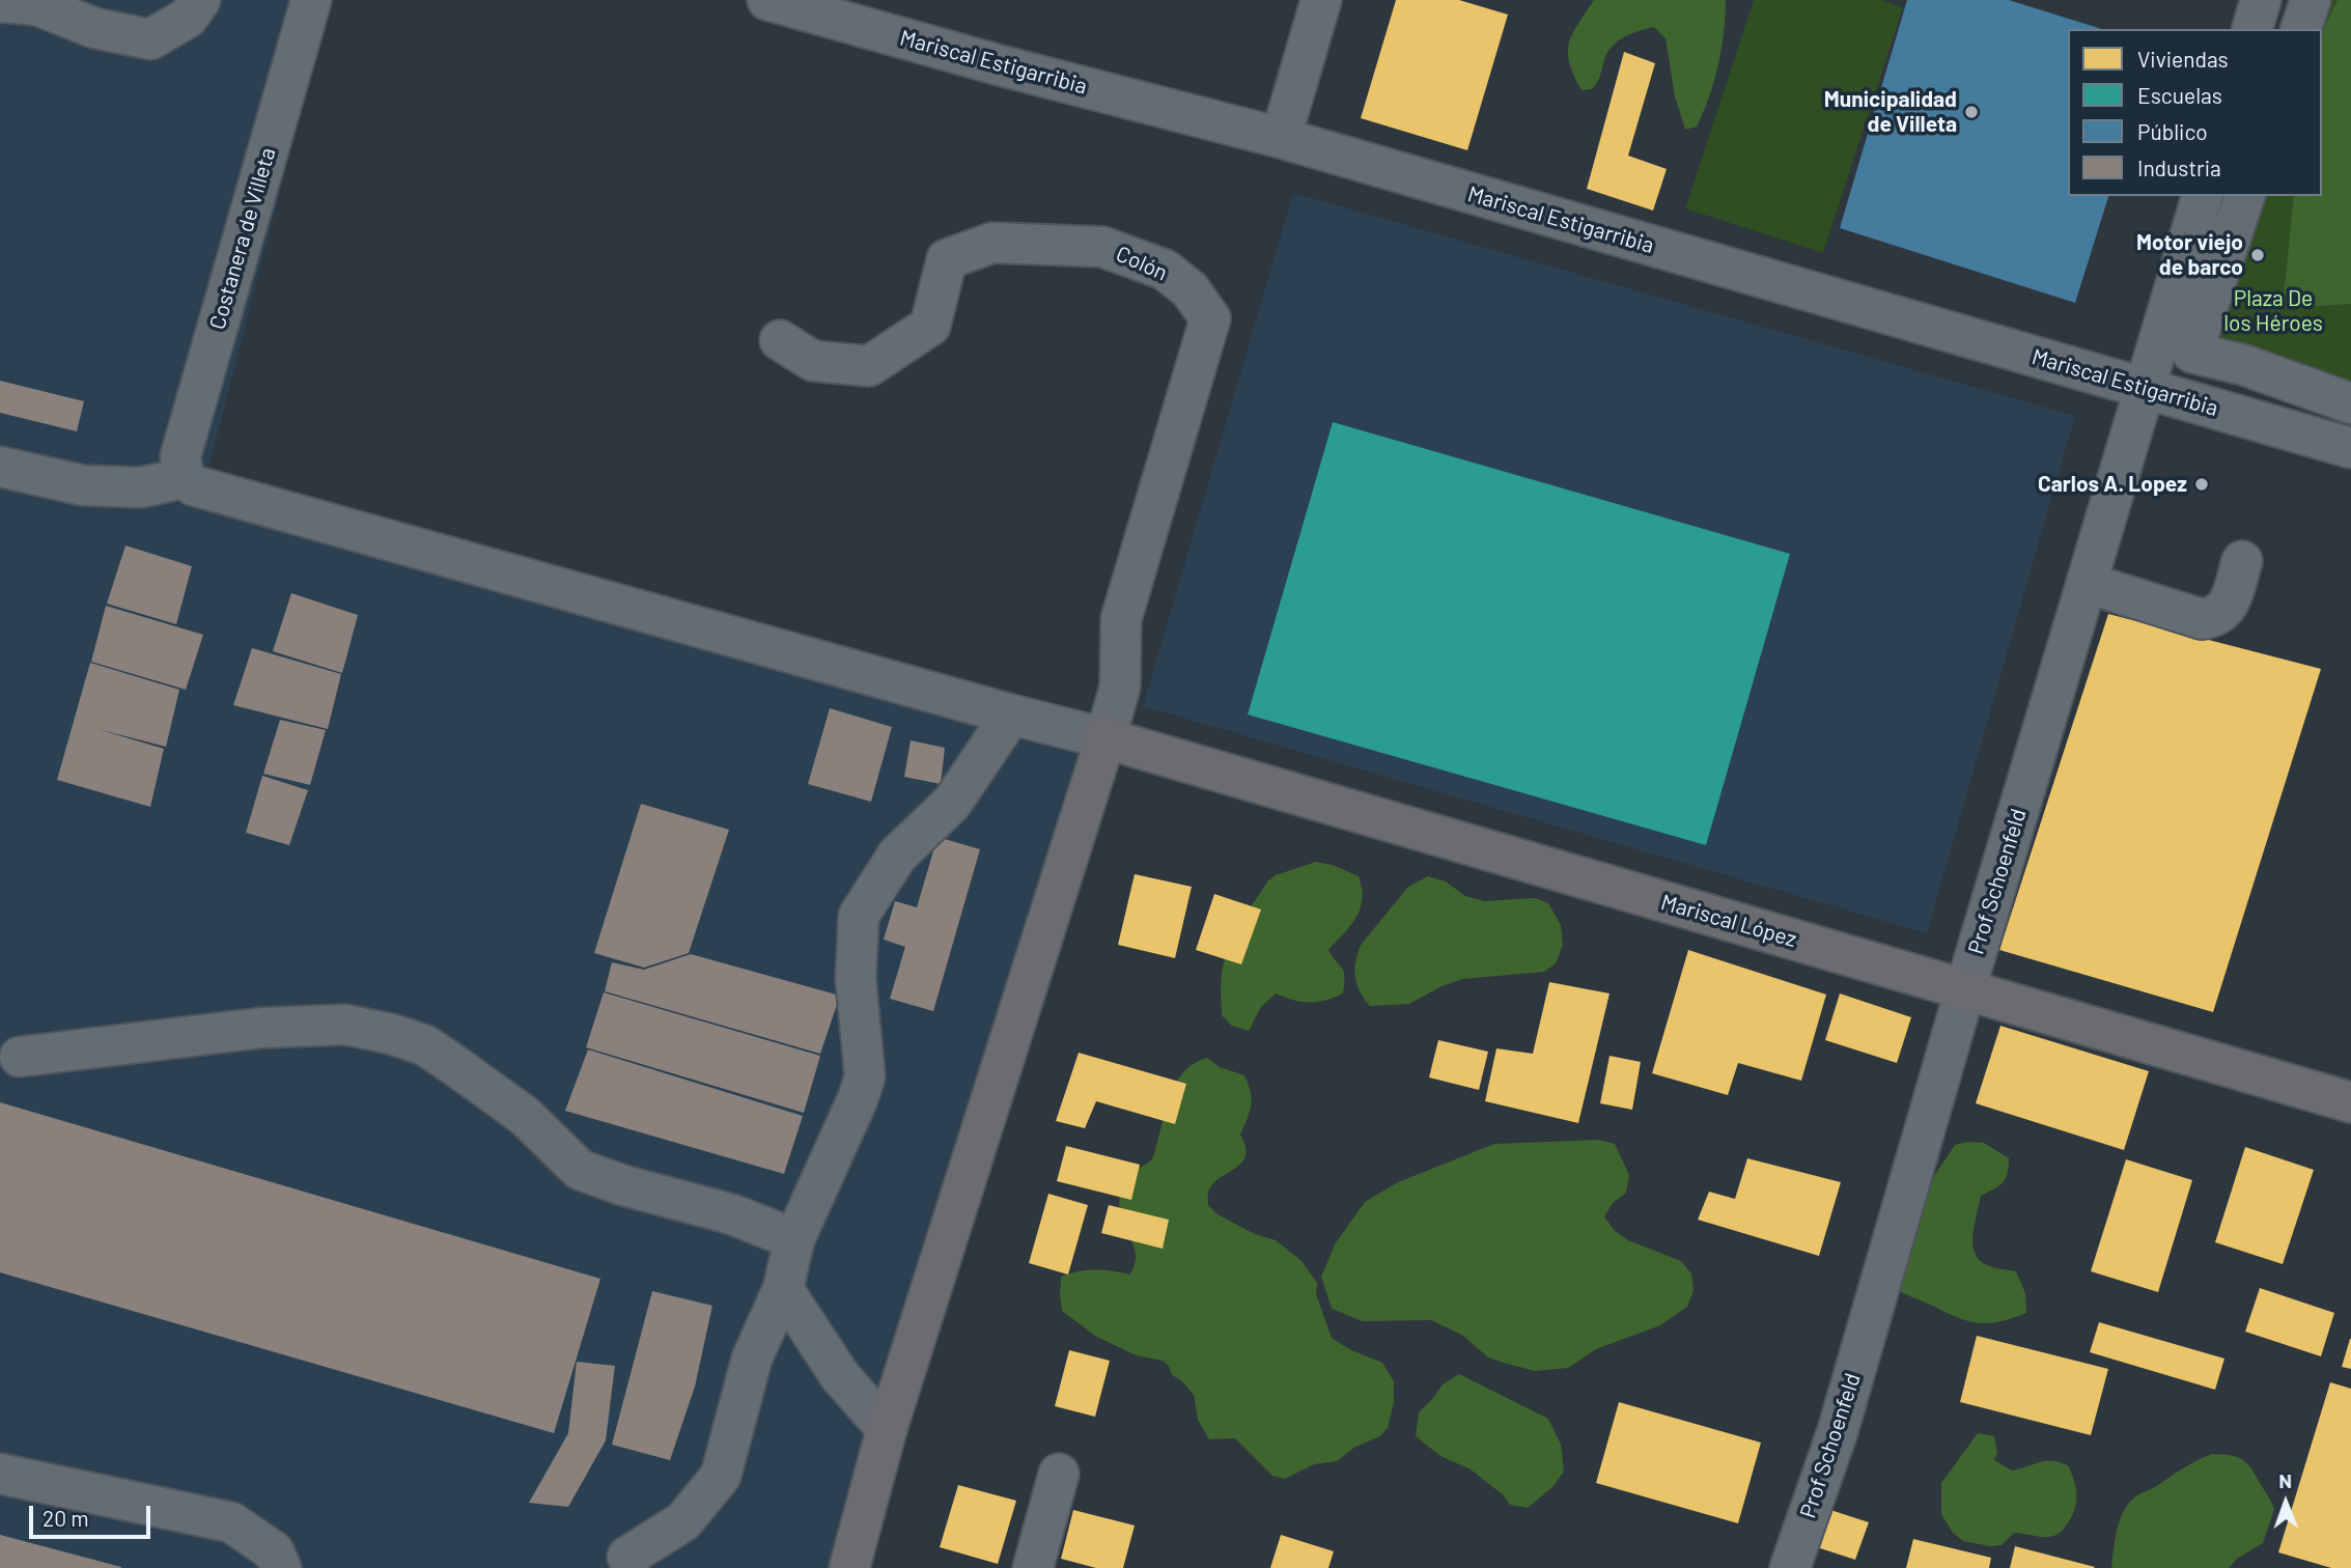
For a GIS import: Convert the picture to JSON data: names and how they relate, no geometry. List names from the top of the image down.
{
  "streets": {
    "main road": ["Mariscal López"],
    "street": [
      "Mariscal Estigarribia",
      "Costanera de Villeta",
      "Colón",
      "Prof Schoenfeld"
    ]
  },
  "crossings": [
    ["Mariscal Estigarribia", "Prof Schoenfeld"],
    ["Colón", "Mariscal López"],
    ["Prof Schoenfeld", "Mariscal López"]
  ],
  "parks": ["Plaza De los Héroes"],
  "places": ["Municipalidad de Villeta", "Motor viejo de barco", "Carlos A. Lopez"],
  "legend": [
    "Viviendas",
    "Escuelas",
    "Público",
    "Industria"
  ],
  "scale_bar": "20 m",
  "north": "top"
}
